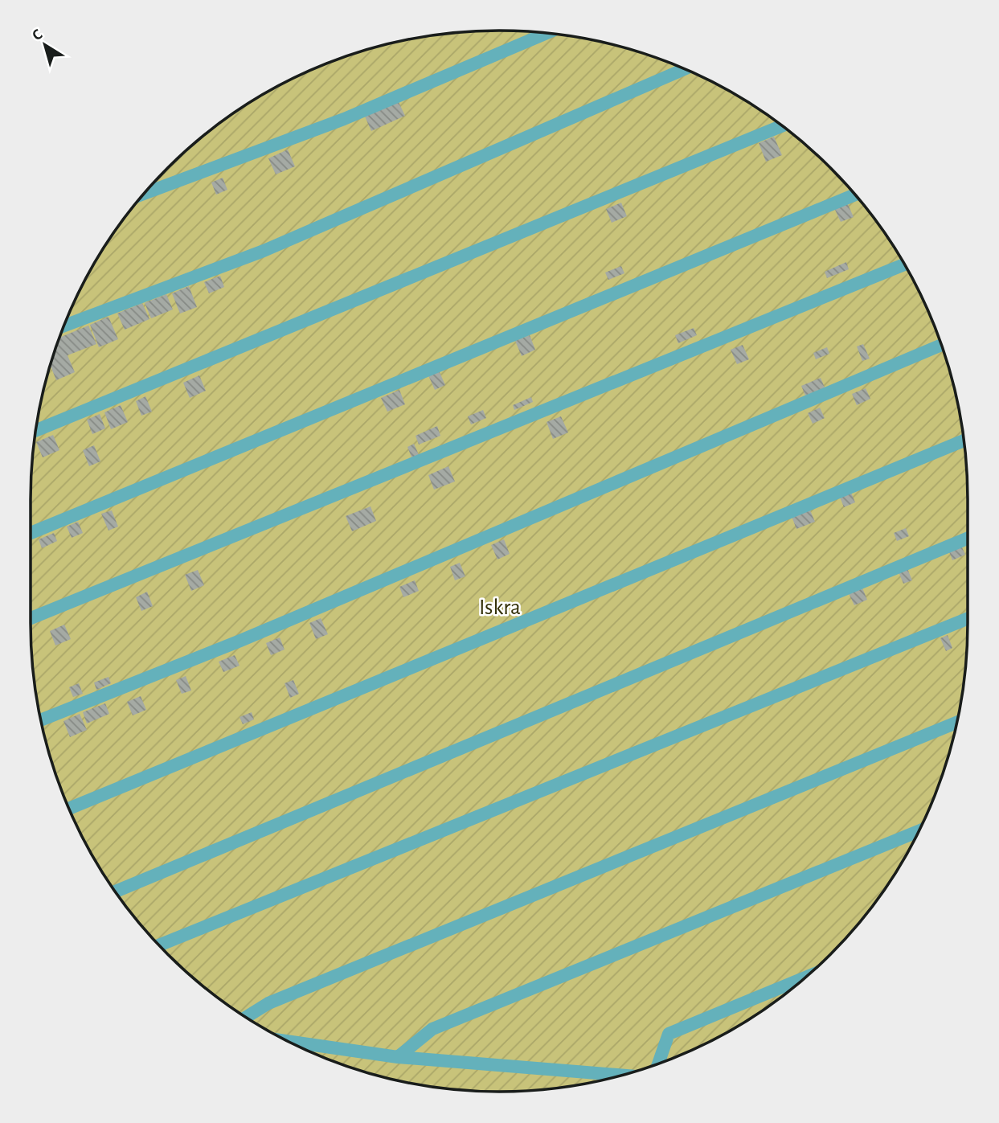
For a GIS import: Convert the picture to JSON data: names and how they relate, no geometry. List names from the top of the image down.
{
  "parks": ["Iskra"],
  "north": "top left"
}
